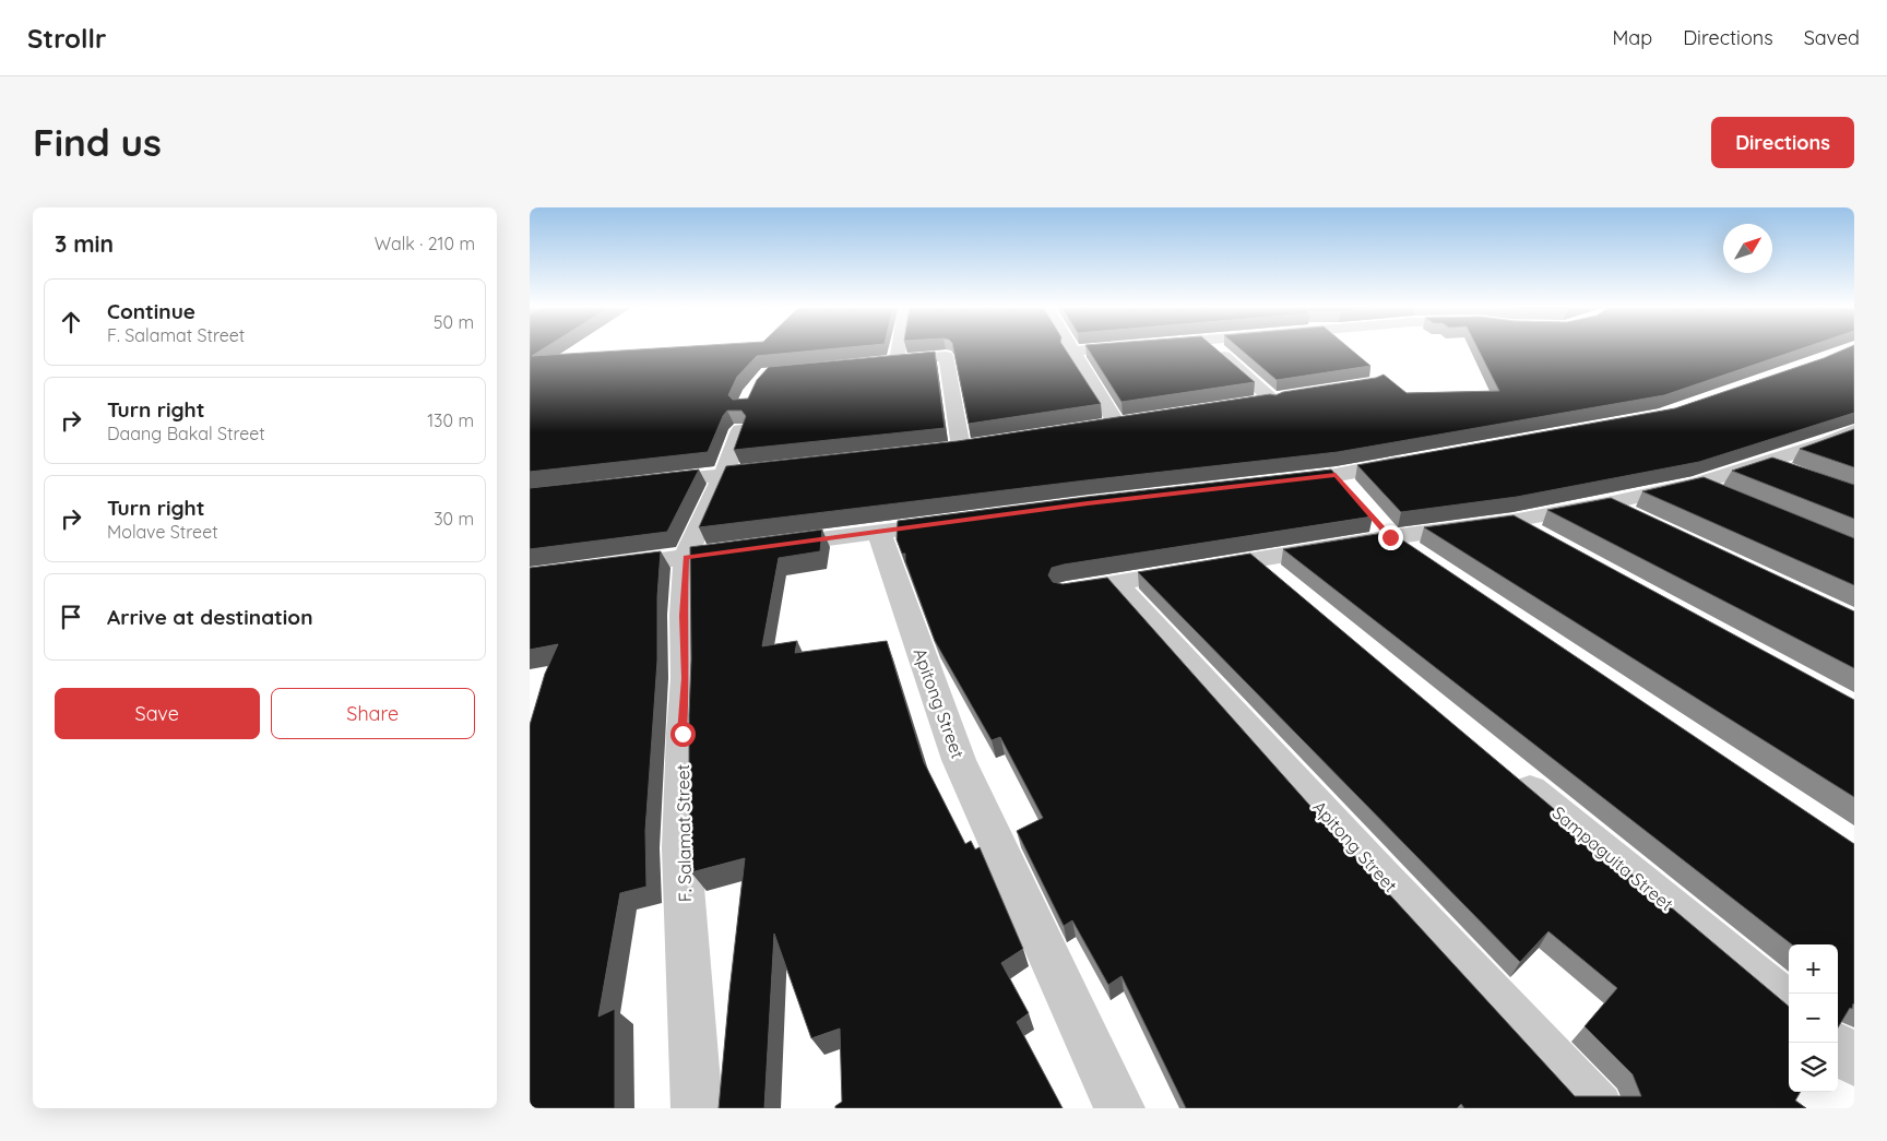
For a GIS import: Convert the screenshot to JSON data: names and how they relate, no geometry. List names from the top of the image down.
{
  "streets": {
    "street": ["Apitong Street", "F. Salamat Street", "Sampaguita Street"]
  },
  "north": "top right",
  "page": {
    "header": "Strollr",
    "nav": ["Map", "Directions", "Saved"],
    "buttons": [
      "Directions",
      ["Save", "Share"]
    ],
    "title": "Find us",
    "heading": ["3 min", "Walk · 210 m"],
    "list": [
      ["Continue", "F. Salamat Street", "50 m"],
      ["Turn right", "Daang Bakal Street", "130 m"],
      ["Turn right", "Molave Street", "30 m"],
      "Arrive at destination"
    ],
    "map_buttons": ["+", "−"]
  }
}
